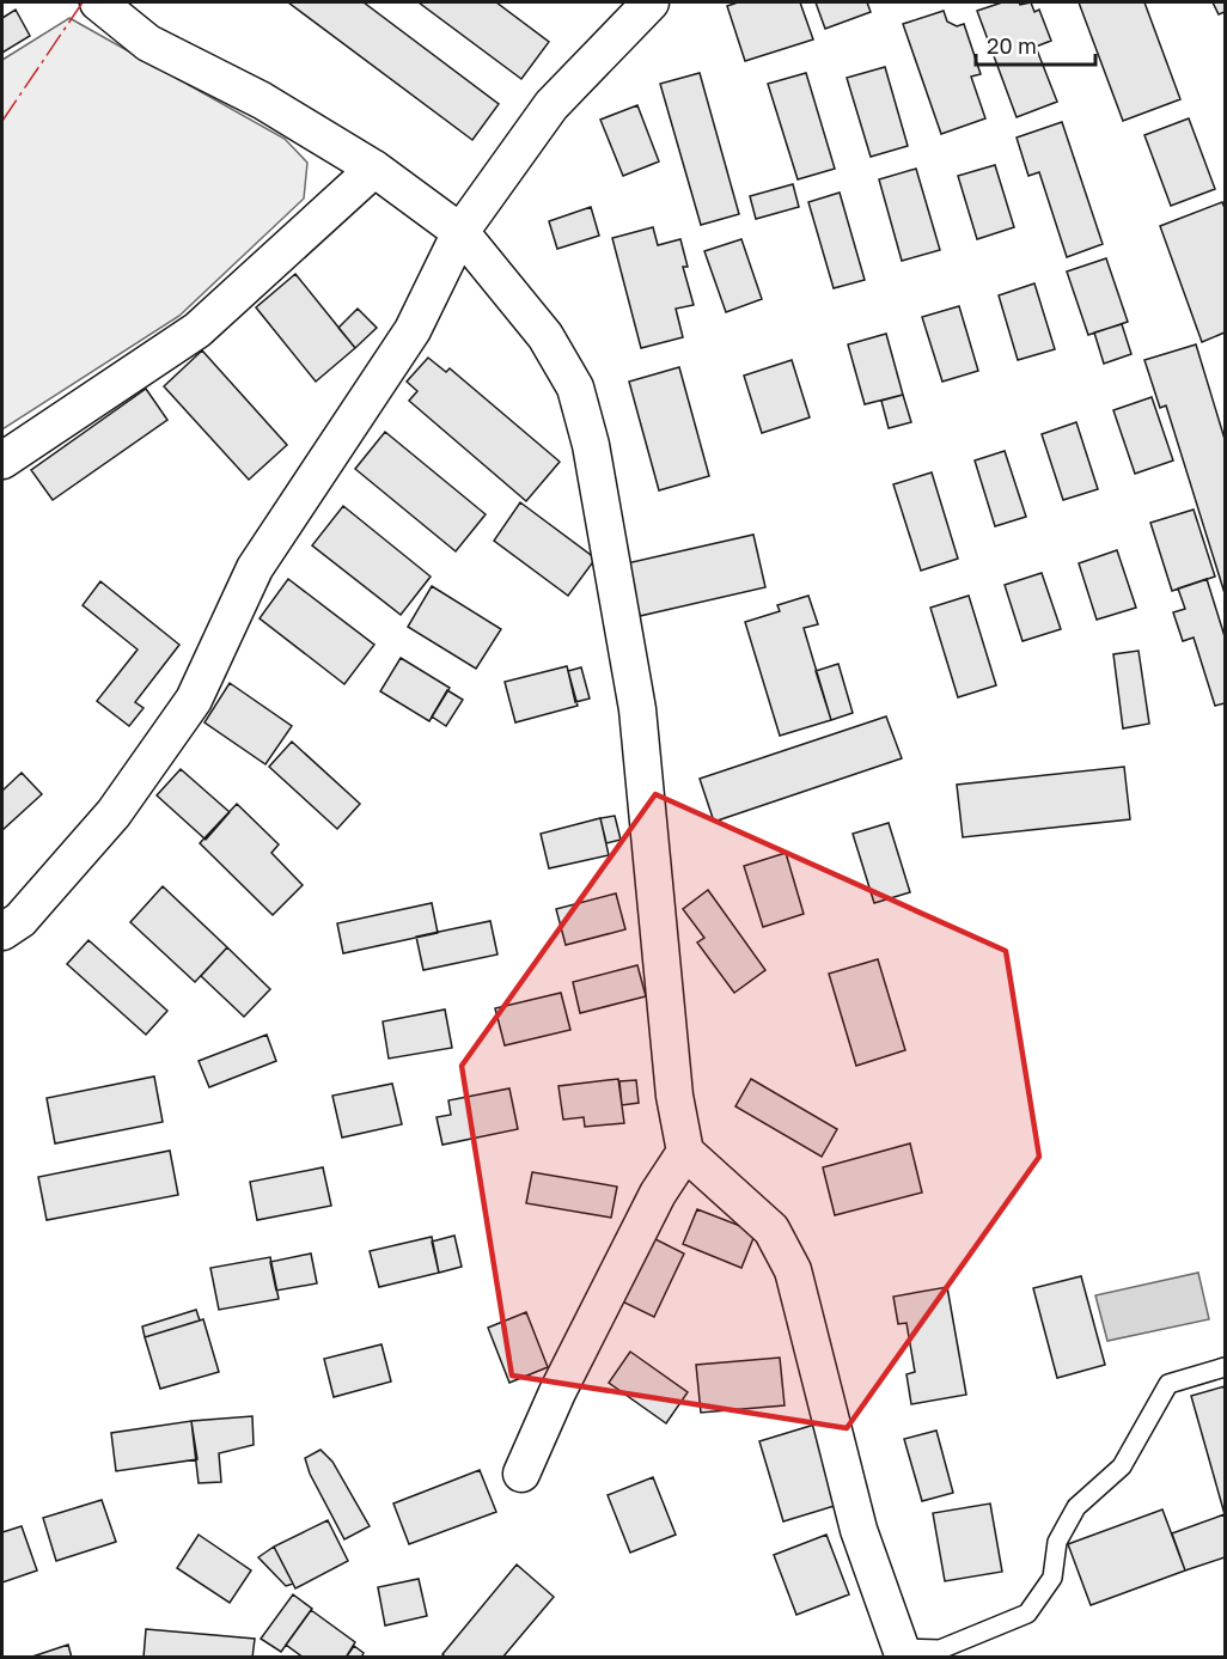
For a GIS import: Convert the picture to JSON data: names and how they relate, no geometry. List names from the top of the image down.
{
  "scale_bar": "20 m"
}
